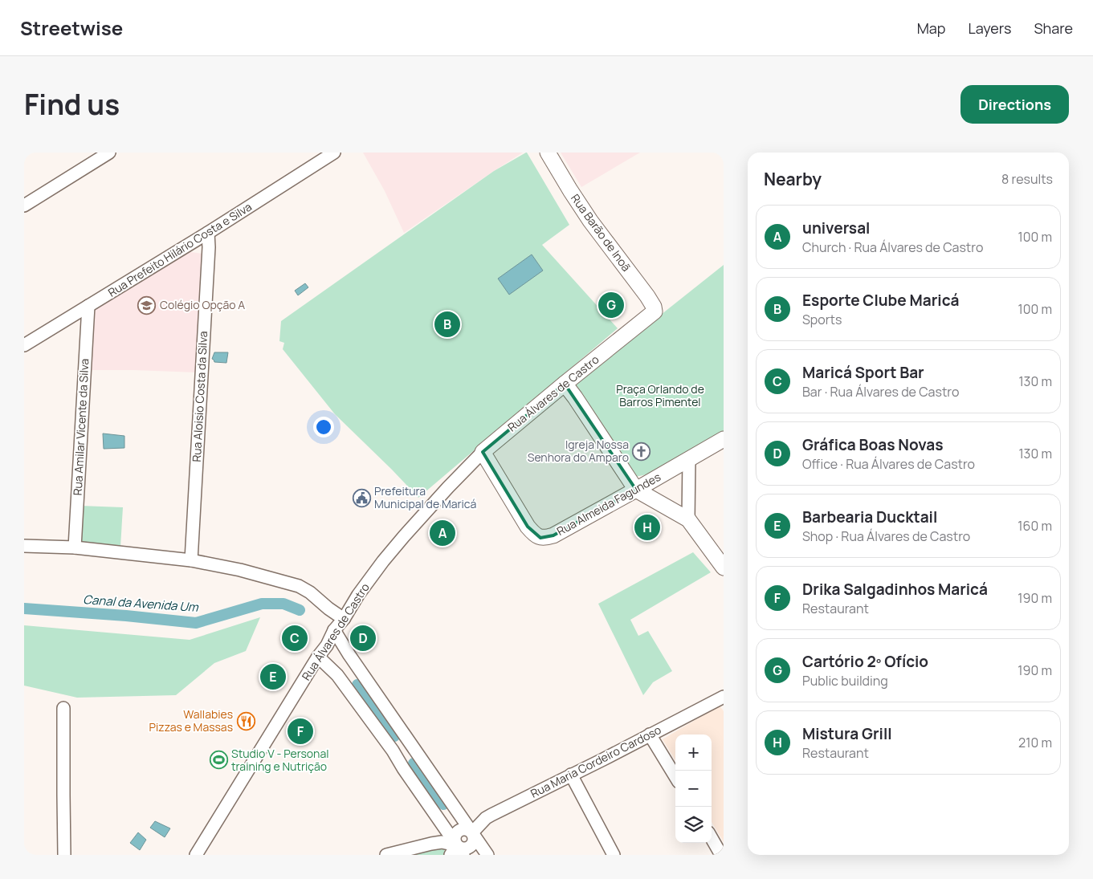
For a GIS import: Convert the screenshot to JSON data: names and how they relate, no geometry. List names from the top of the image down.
{
  "streets": {
    "main road": ["Rua Barão de Inoã", "Rua Álvares de Castro", "Rua Almeida Fagundes"],
    "street": [
      "Rua Prefeito Hilário Costa e Silva",
      "Rua Aloisio Costa da Silva",
      "Rua Amilar Vicente da Silva",
      "Rua Maria Cordeiro Cardoso"
    ]
  },
  "crossings": [
    ["Rua Barão de Inoã", "Rua Álvares de Castro"],
    ["Rua Prefeito Hilário Costa e Silva", "Rua Aloisio Costa da Silva"],
    ["Rua Prefeito Hilário Costa e Silva", "Rua Amilar Vicente da Silva"],
    ["Rua Álvares de Castro", "Rua Almeida Fagundes"]
  ],
  "water": ["Canal da Avenida Um"],
  "parks": ["Praça Orlando de Barros Pimentel"],
  "places": {
    "school or university": ["Colégio Opção A"],
    "church": ["Igreja Nossa Senhora do Amparo"],
    "public building": ["Prefeitura Municipal de Maricá"],
    "restaurant": ["Wallabies Pizzas e Massas"],
    "sports": ["Studio V - Personal training e Nutrição"]
  },
  "page": {
    "header": "Streetwise",
    "nav": ["Map", "Layers", "Share"],
    "title": "Find us",
    "buttons": "Directions",
    "heading": ["Nearby", "8 results"],
    "list": [
      {
        "mark": "A",
        "name": "universal",
        "note": "Church · Rua Álvares de Castro",
        "value": "100 m"
      },
      {
        "mark": "B",
        "name": "Esporte Clube Maricá",
        "note": "Sports",
        "value": "100 m"
      },
      {
        "mark": "C",
        "name": "Maricá Sport Bar",
        "note": "Bar · Rua Álvares de Castro",
        "value": "130 m"
      },
      {
        "mark": "D",
        "name": "Gráfica Boas Novas",
        "note": "Office · Rua Álvares de Castro",
        "value": "130 m"
      },
      {
        "mark": "E",
        "name": "Barbearia Ducktail",
        "note": "Shop · Rua Álvares de Castro",
        "value": "160 m"
      },
      {
        "mark": "F",
        "name": "Drika Salgadinhos Maricá",
        "note": "Restaurant",
        "value": "190 m"
      },
      {
        "mark": "G",
        "name": "Cartório 2º Ofício",
        "note": "Public building",
        "value": "190 m"
      },
      {
        "mark": "H",
        "name": "Mistura Grill",
        "note": "Restaurant",
        "value": "210 m"
      }
    ],
    "pins": [
      "G",
      "B",
      "H",
      "A",
      "C",
      "D",
      "E",
      "F"
    ],
    "map_buttons": ["+", "−"]
  }
}
